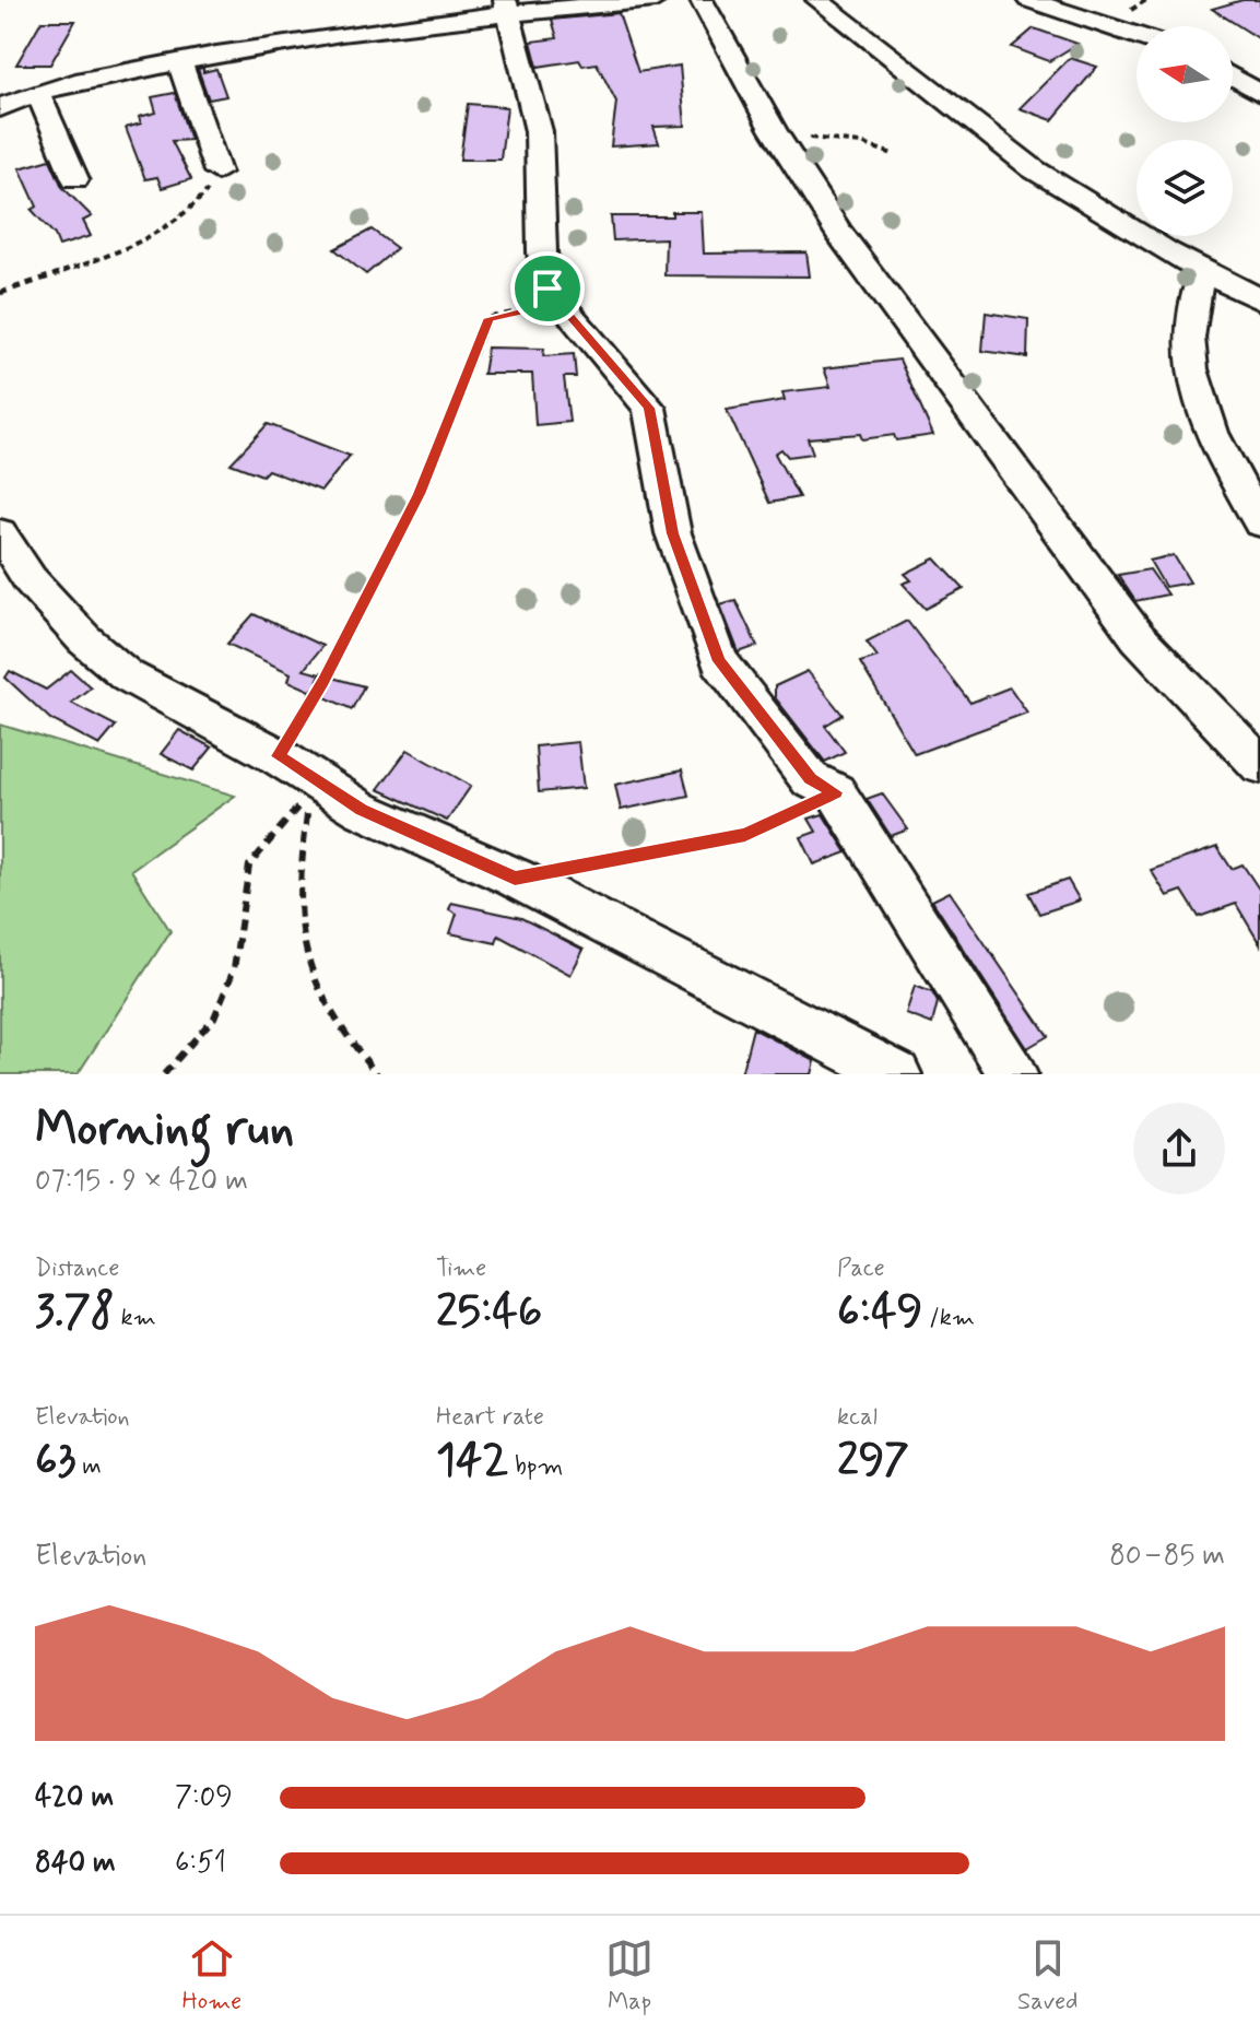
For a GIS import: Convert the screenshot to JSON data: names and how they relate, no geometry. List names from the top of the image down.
{
  "north": "left",
  "page": {
    "heading": ["Morning run", "07:15 · 9 × 420 m"],
    "stats": [
      ["Distance", "3.78 km"],
      ["Time", "25:46"],
      ["Pace", "6:49 /km"],
      ["Elevation", "63 m"],
      ["Heart rate", "142 bpm"],
      ["kcal", "297"]
    ],
    "chart": ["Elevation", "80–85 m"],
    "list": [
      {
        "name": "420 m",
        "note": "7:09"
      },
      {
        "name": "840 m",
        "note": "6:51"
      }
    ],
    "tabs": ["Home", "Map", "Saved"]
  }
}
